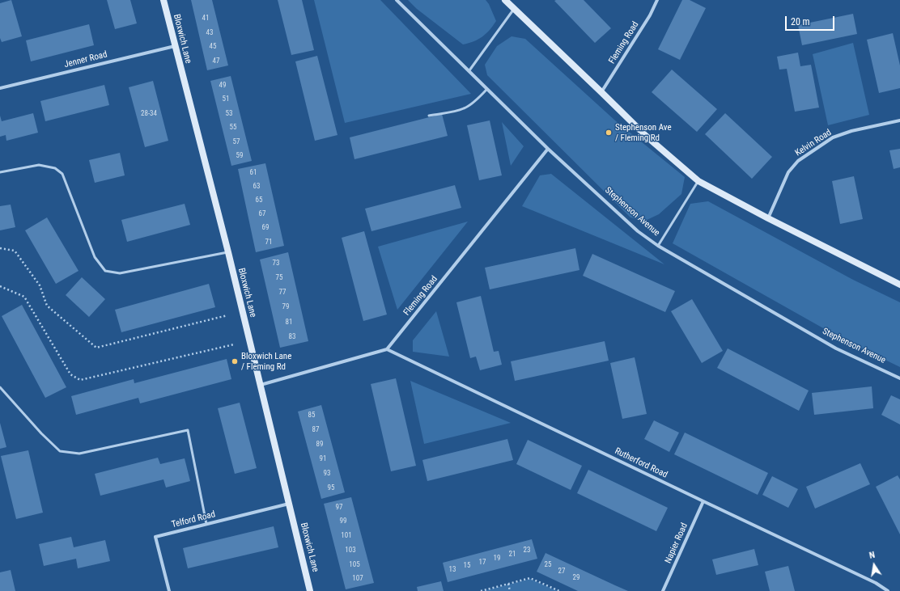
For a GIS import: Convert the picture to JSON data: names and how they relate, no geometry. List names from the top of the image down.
{
  "streets": {
    "street": [
      "Bloxwich Lane",
      "Fleming Road",
      "Jenner Road",
      "Kelvin Road",
      "Stephenson Avenue",
      "Rutherford Road",
      "Telford Road",
      "Napier Road"
    ]
  },
  "crossings": [
    ["Bloxwich Lane", "Jenner Road"],
    ["Bloxwich Lane", "Telford Road"],
    ["Fleming Road", "Stephenson Avenue"],
    ["Fleming Road", "Rutherford Road"],
    ["Rutherford Road", "Napier Road"]
  ],
  "places": ["Stephenson Ave / Fleming Rd", "Bloxwich Lane / Fleming Rd"],
  "house_numbers": [
    "41",
    "43",
    "45",
    "47",
    "49",
    "51",
    "28-34",
    "53",
    "55",
    "57",
    "59",
    "61",
    "63",
    "65",
    "67",
    "69",
    "71",
    "73",
    "75",
    "77",
    "79",
    "81",
    "83",
    "85",
    "87",
    "89",
    "91",
    "93",
    "95",
    "97",
    "99",
    "101",
    "103",
    "23",
    "21",
    "19",
    "17",
    "105",
    "25",
    "15",
    "13",
    "27",
    "29",
    "107"
  ],
  "scale_bar": "20 m",
  "north": "top"
}
